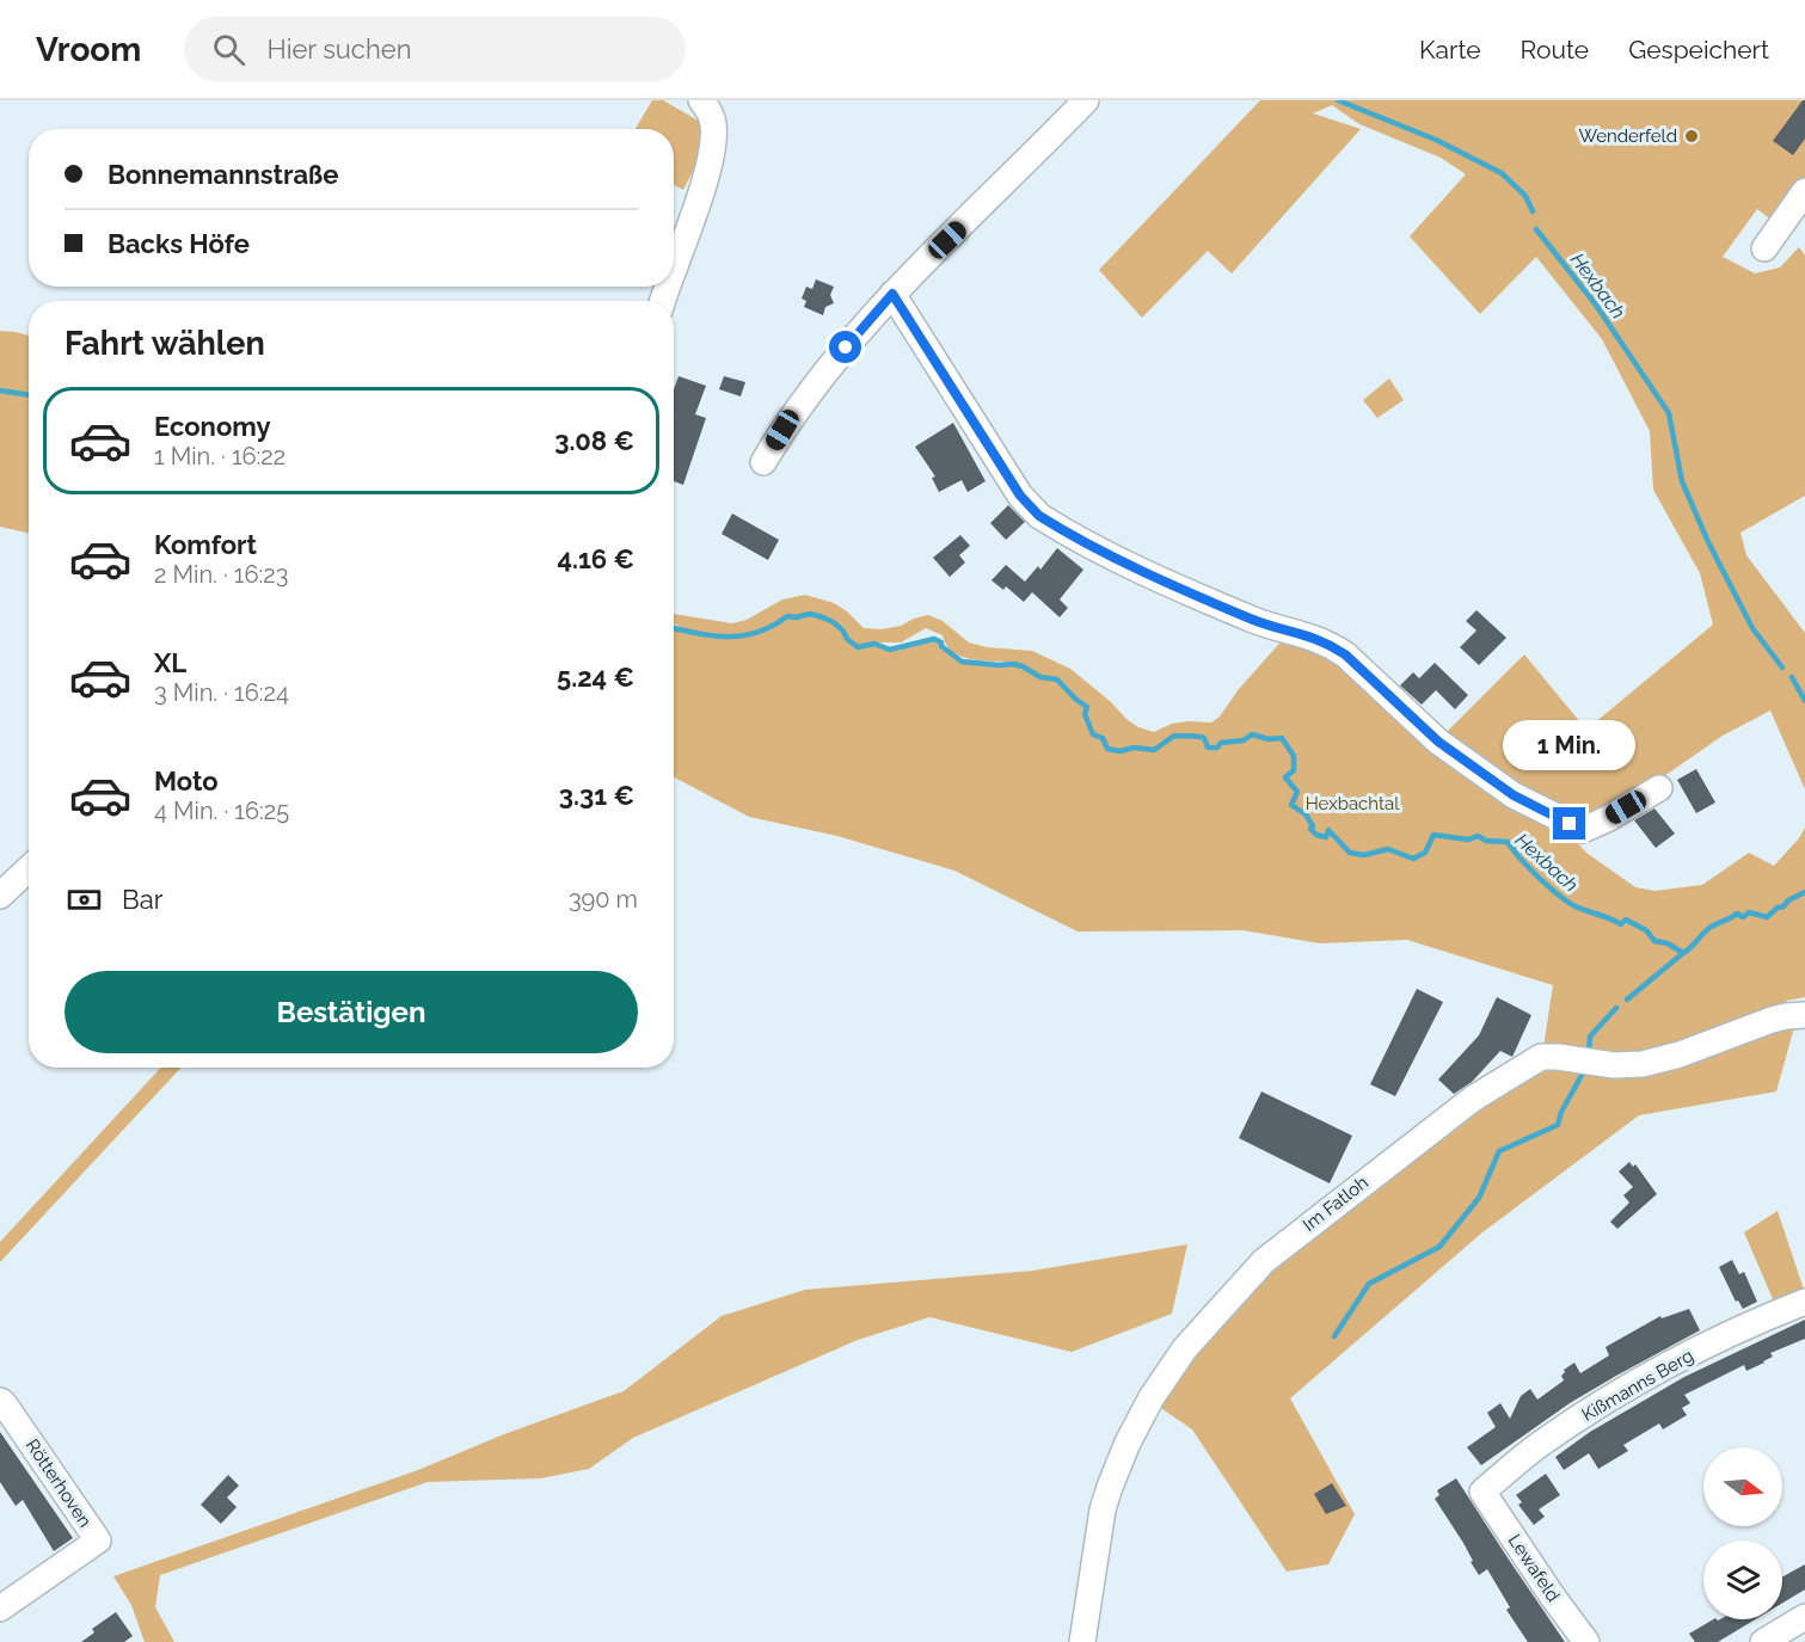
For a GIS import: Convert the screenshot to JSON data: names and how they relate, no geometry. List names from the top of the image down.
{
  "streets": {
    "street": [
      "Im Fatloh",
      "Kißmanns Berg",
      "Rötterhoven",
      "Lewafeld"
    ]
  },
  "crossings": [
    ["Kißmanns Berg", "Lewafeld"]
  ],
  "water": ["Hexbach"],
  "parks": ["Hexbachtal"],
  "places": ["Wenderfeld"],
  "north": "right",
  "page": {
    "header": "Vroom",
    "search": "Hier suchen",
    "nav": ["Karte", "Route", "Gespeichert"],
    "banner": ["Bonnemannstraße", "Backs Höfe"],
    "heading": "Fahrt wählen",
    "list": [
      {
        "name": "Economy",
        "note": "1 Min. · 16:22",
        "value": "3.08 €"
      },
      {
        "name": "Komfort",
        "note": "2 Min. · 16:23",
        "value": "4.16 €"
      },
      {
        "name": "XL",
        "note": "3 Min. · 16:24",
        "value": "5.24 €"
      },
      {
        "name": "Moto",
        "note": "4 Min. · 16:25",
        "value": "3.31 €"
      }
    ],
    "bubble": "1 Min.",
    "pay": ["Bar", "390 m"],
    "buttons": "Bestätigen"
  }
}
